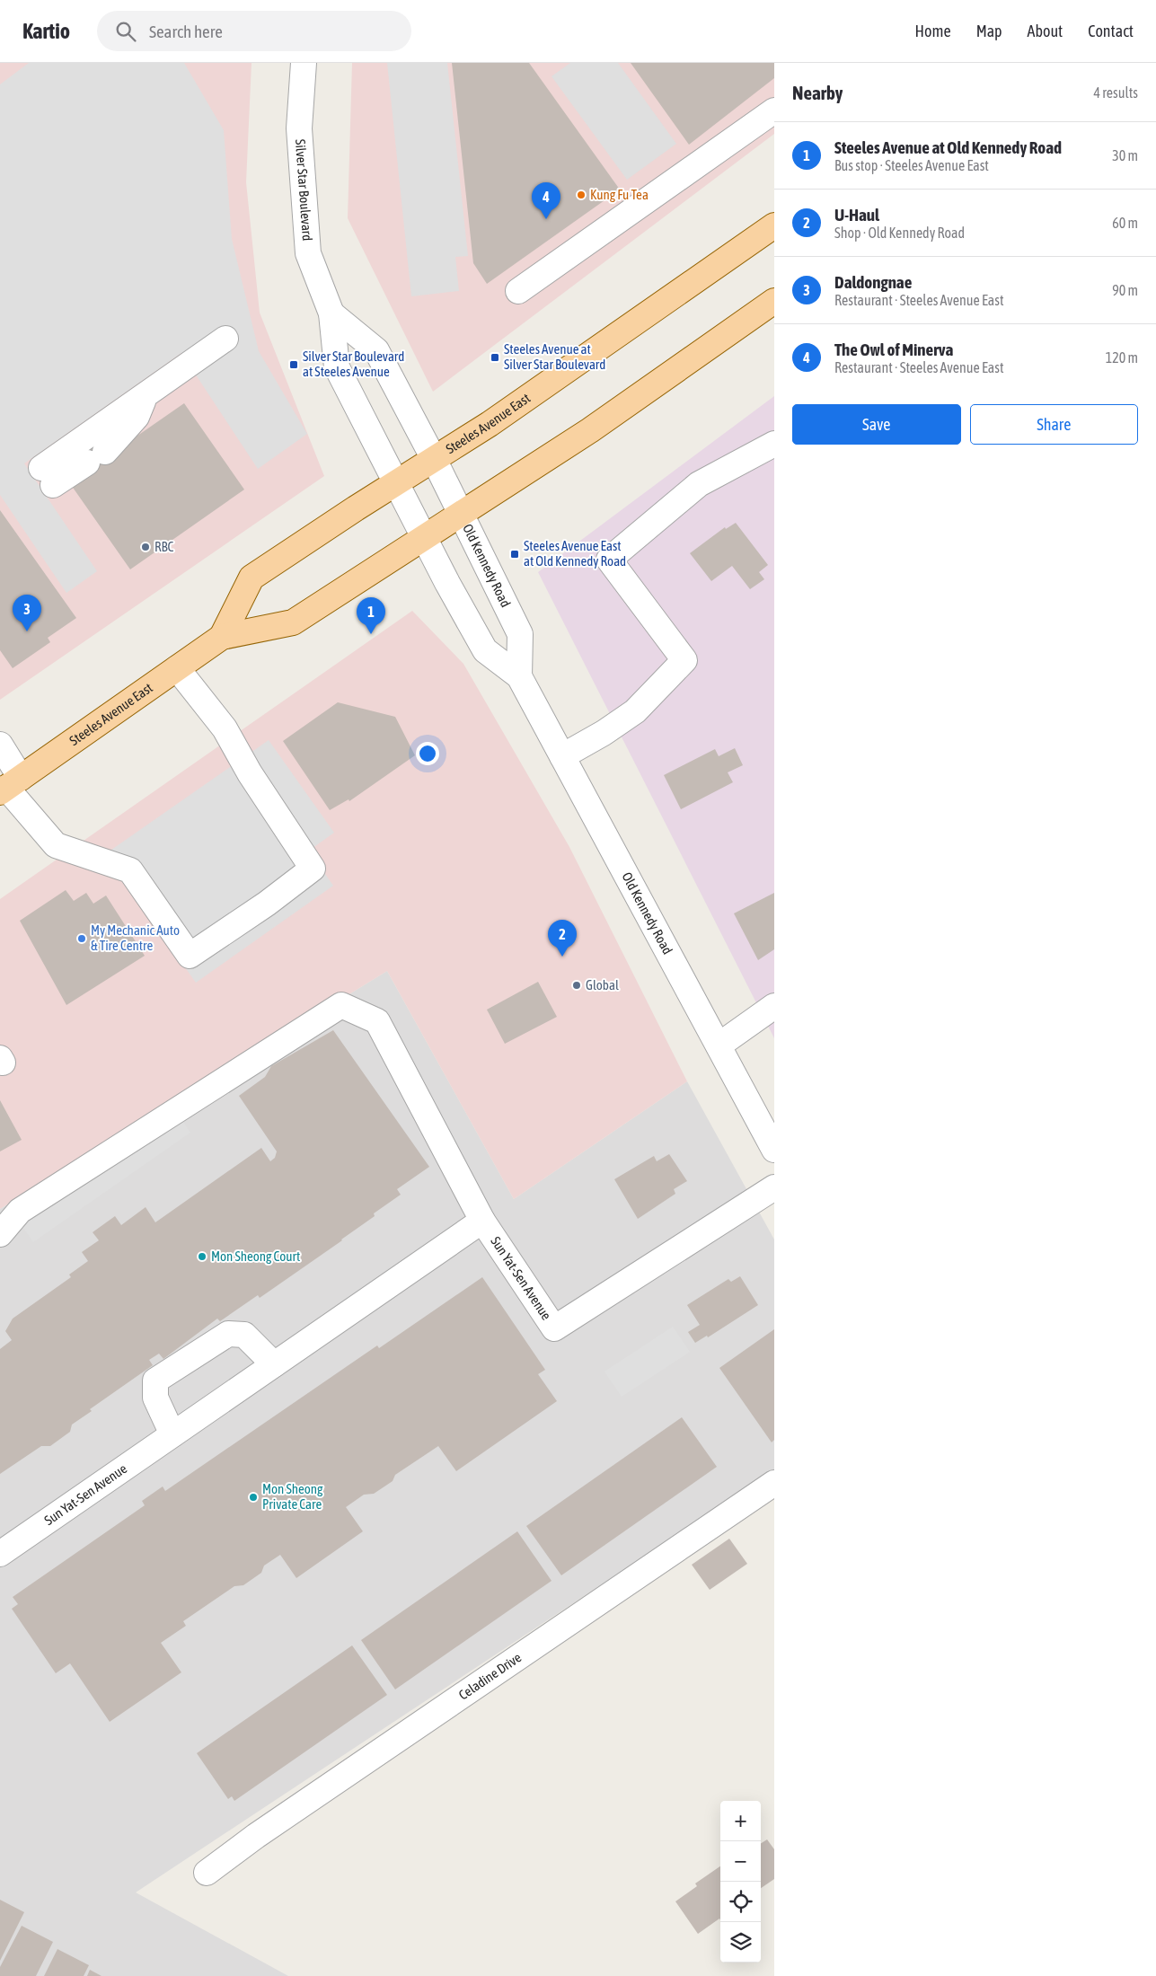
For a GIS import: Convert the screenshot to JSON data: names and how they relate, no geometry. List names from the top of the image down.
{
  "streets": {
    "main road": ["Steeles Avenue East"],
    "street": [
      "Silver Star Boulevard",
      "Old Kennedy Road",
      "Sun Yat-Sen Avenue",
      "Celadine Drive"
    ]
  },
  "crossings": [
    ["Silver Star Boulevard", "Steeles Avenue East"],
    ["Silver Star Boulevard", "Old Kennedy Road"],
    ["Steeles Avenue East", "Old Kennedy Road"]
  ],
  "places": {
    "other": [
      "Kung Fu Tea",
      "RBC",
      "My Mechanic Auto & Tire Centre",
      "Global",
      "Mon Sheong Court",
      "Mon Sheong Private Care"
    ],
    "transit": ["Steeles Avenue at Silver Star Boulevard", "Silver Star Boulevard at Steeles Avenue", "Steeles Avenue East at Old Kennedy Road"]
  },
  "page": {
    "header": "Kartio",
    "search": "Search here",
    "nav": [
      "Home",
      "Map",
      "About",
      "Contact"
    ],
    "heading": ["Nearby", "4 results"],
    "list": [
      {
        "mark": "1",
        "name": "Steeles Avenue at Old Kennedy Road",
        "note": "Bus stop · Steeles Avenue East",
        "value": "30 m"
      },
      {
        "mark": "2",
        "name": "U-Haul",
        "note": "Shop · Old Kennedy Road",
        "value": "60 m"
      },
      {
        "mark": "3",
        "name": "Daldongnae",
        "note": "Restaurant · Steeles Avenue East",
        "value": "90 m"
      },
      {
        "mark": "4",
        "name": "The Owl of Minerva",
        "note": "Restaurant · Steeles Avenue East",
        "value": "120 m"
      }
    ],
    "pins": [
      "4",
      "3",
      "1",
      "2"
    ],
    "buttons": ["Save", "Share"],
    "map_buttons": ["+", "−"]
  }
}
